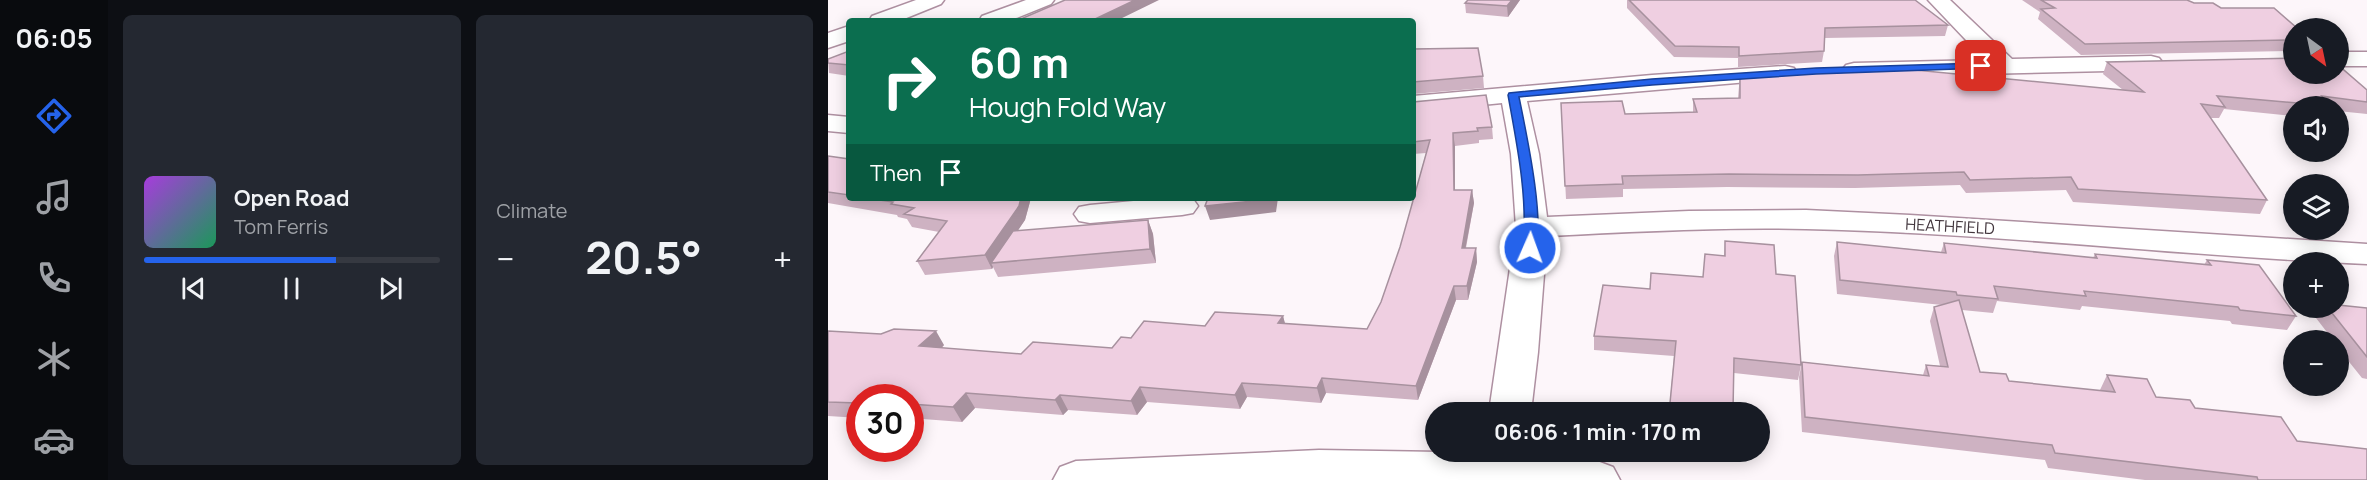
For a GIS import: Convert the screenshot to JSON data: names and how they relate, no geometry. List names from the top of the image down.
{
  "streets": {
    "street": ["HEATHFIELD"]
  },
  "north": "bottom right",
  "page": {
    "tabs": "06:05",
    "tile": "Climate",
    "map_buttons": ["+", "−"],
    "turn": ["60 m", "Hough Fold Way"],
    "then": "Then",
    "song": ["Open Road", "Tom Ferris"],
    "heat": ["−", "20.5°", "+"],
    "limit": "30",
    "trip": "06:06 · 1 min · 170 m"
  }
}
